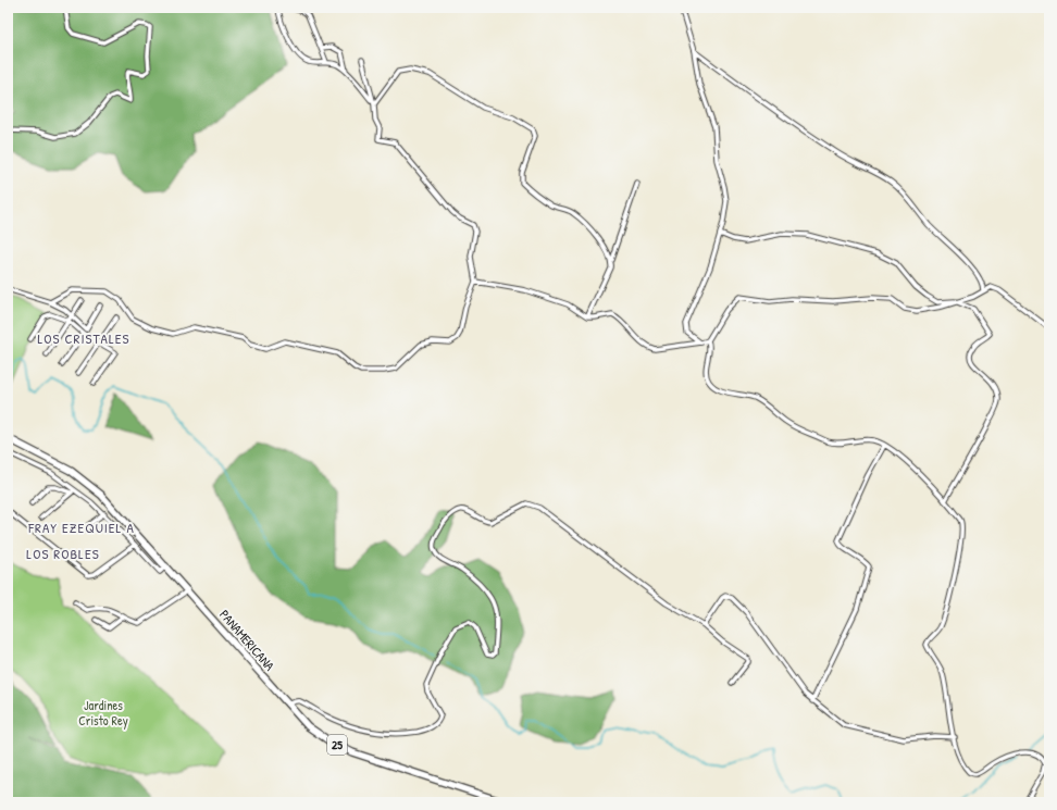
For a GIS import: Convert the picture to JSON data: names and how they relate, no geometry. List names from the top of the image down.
{
  "streets": {
    "main road": ["PANAMERICANA", "25"]
  },
  "districts": ["LOS CRISTALES", "FRAY EZEQUIEL A", "LOS ROBLES"],
  "parks": ["Jardines Cristo Rey"]
}
